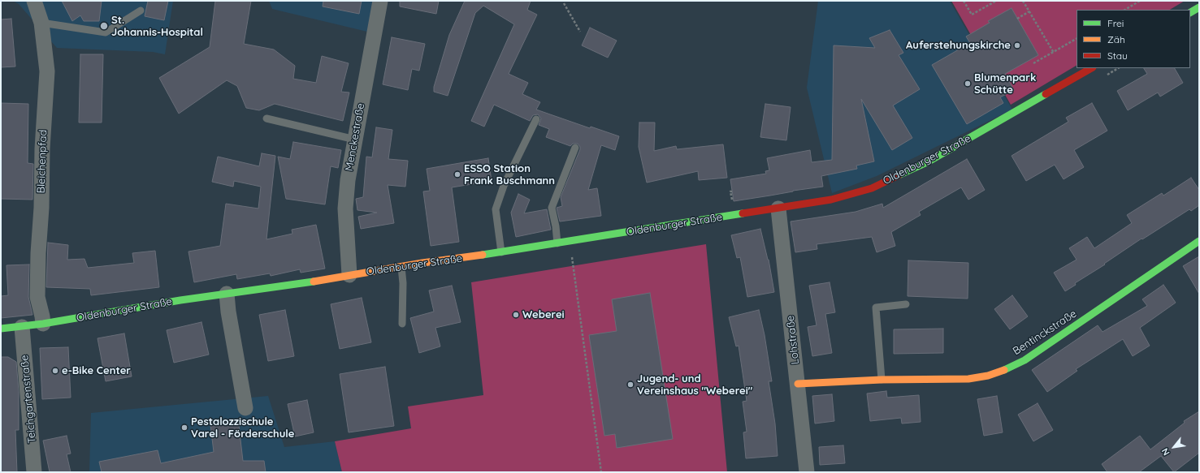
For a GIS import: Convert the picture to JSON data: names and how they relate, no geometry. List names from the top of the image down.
{
  "streets": {
    "main road": ["Oldenburger Straße", "Bentinckstraße"],
    "street": [
      "Menckestraße",
      "Bleichenpfad",
      "Lohstraße",
      "Teichgartenstraße"
    ]
  },
  "crossings": [
    ["Menckestraße", "Oldenburger Straße"],
    ["Oldenburger Straße", "Bleichenpfad"],
    ["Oldenburger Straße", "Lohstraße"],
    ["Oldenburger Straße", "Teichgartenstraße"],
    ["Bentinckstraße", "Lohstraße"]
  ],
  "places": [
    "St. Johannis-Hospital",
    "Auferstehungskirche",
    "Blumenpark Schütte",
    "ESSO Station Frank Buschmann",
    "Weberei",
    "e-Bike Center",
    "Jugend- und Vereinshaus \"Weberei\"",
    "Pestalozzischule Varel - Förderschule"
  ],
  "legend": ["Frei", "Zäh", "Stau"],
  "north": "bottom left"
}
